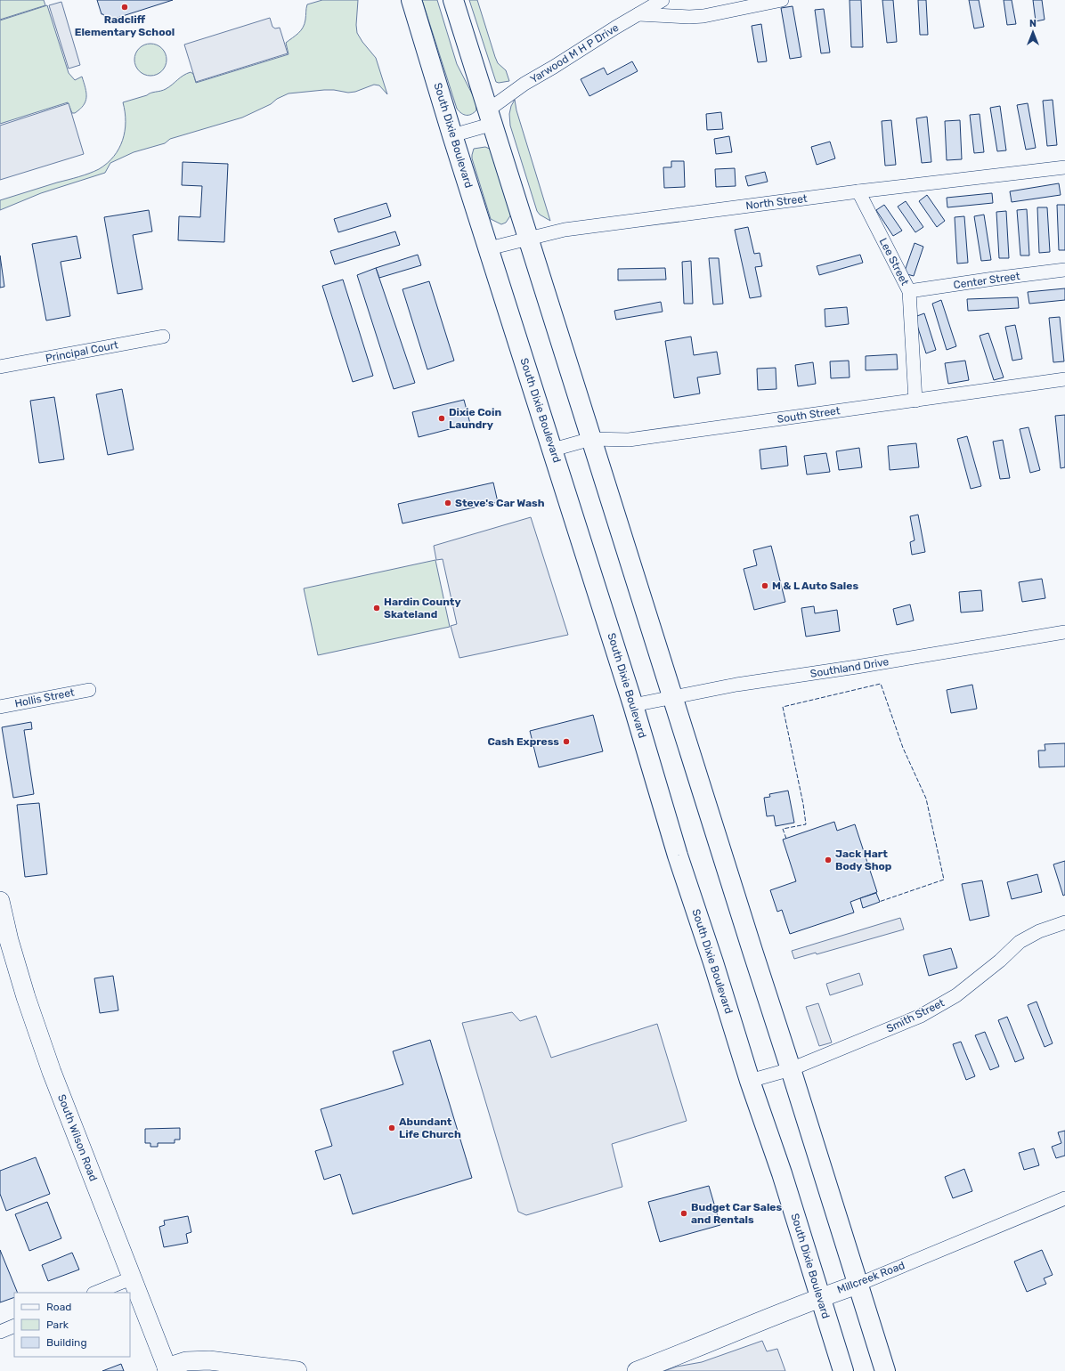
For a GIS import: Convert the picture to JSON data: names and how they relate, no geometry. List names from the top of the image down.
{
  "streets": {
    "highway": ["South Dixie Boulevard"],
    "main road": ["South Wilson Road", "Millcreek Road"],
    "street": [
      "Yarwood M H P Drive",
      "North Street",
      "Lee Street",
      "Center Street",
      "Principal Court",
      "South Street",
      "Southland Drive",
      "Hollis Street",
      "Smith Street"
    ]
  },
  "crossings": [
    ["Yarwood M H P Drive", "South Dixie Boulevard"],
    ["South Dixie Boulevard", "North Street"],
    ["South Dixie Boulevard", "South Street"],
    ["South Dixie Boulevard", "Southland Drive"],
    ["South Dixie Boulevard", "Smith Street"],
    ["South Dixie Boulevard", "Millcreek Road"],
    ["North Street", "Lee Street"],
    ["Lee Street", "Center Street"],
    ["Lee Street", "South Street"]
  ],
  "places": [
    "Radcliff Elementary School",
    "Dixie Coin Laundry",
    "Steve's Car Wash",
    "M & L Auto Sales",
    "Hardin County Skateland",
    "Cash Express",
    "Jack Hart Body Shop",
    "Abundant Life Church",
    "Budget Car Sales and Rentals"
  ],
  "legend": ["Road", "Park", "Building"],
  "north": "top"
}
